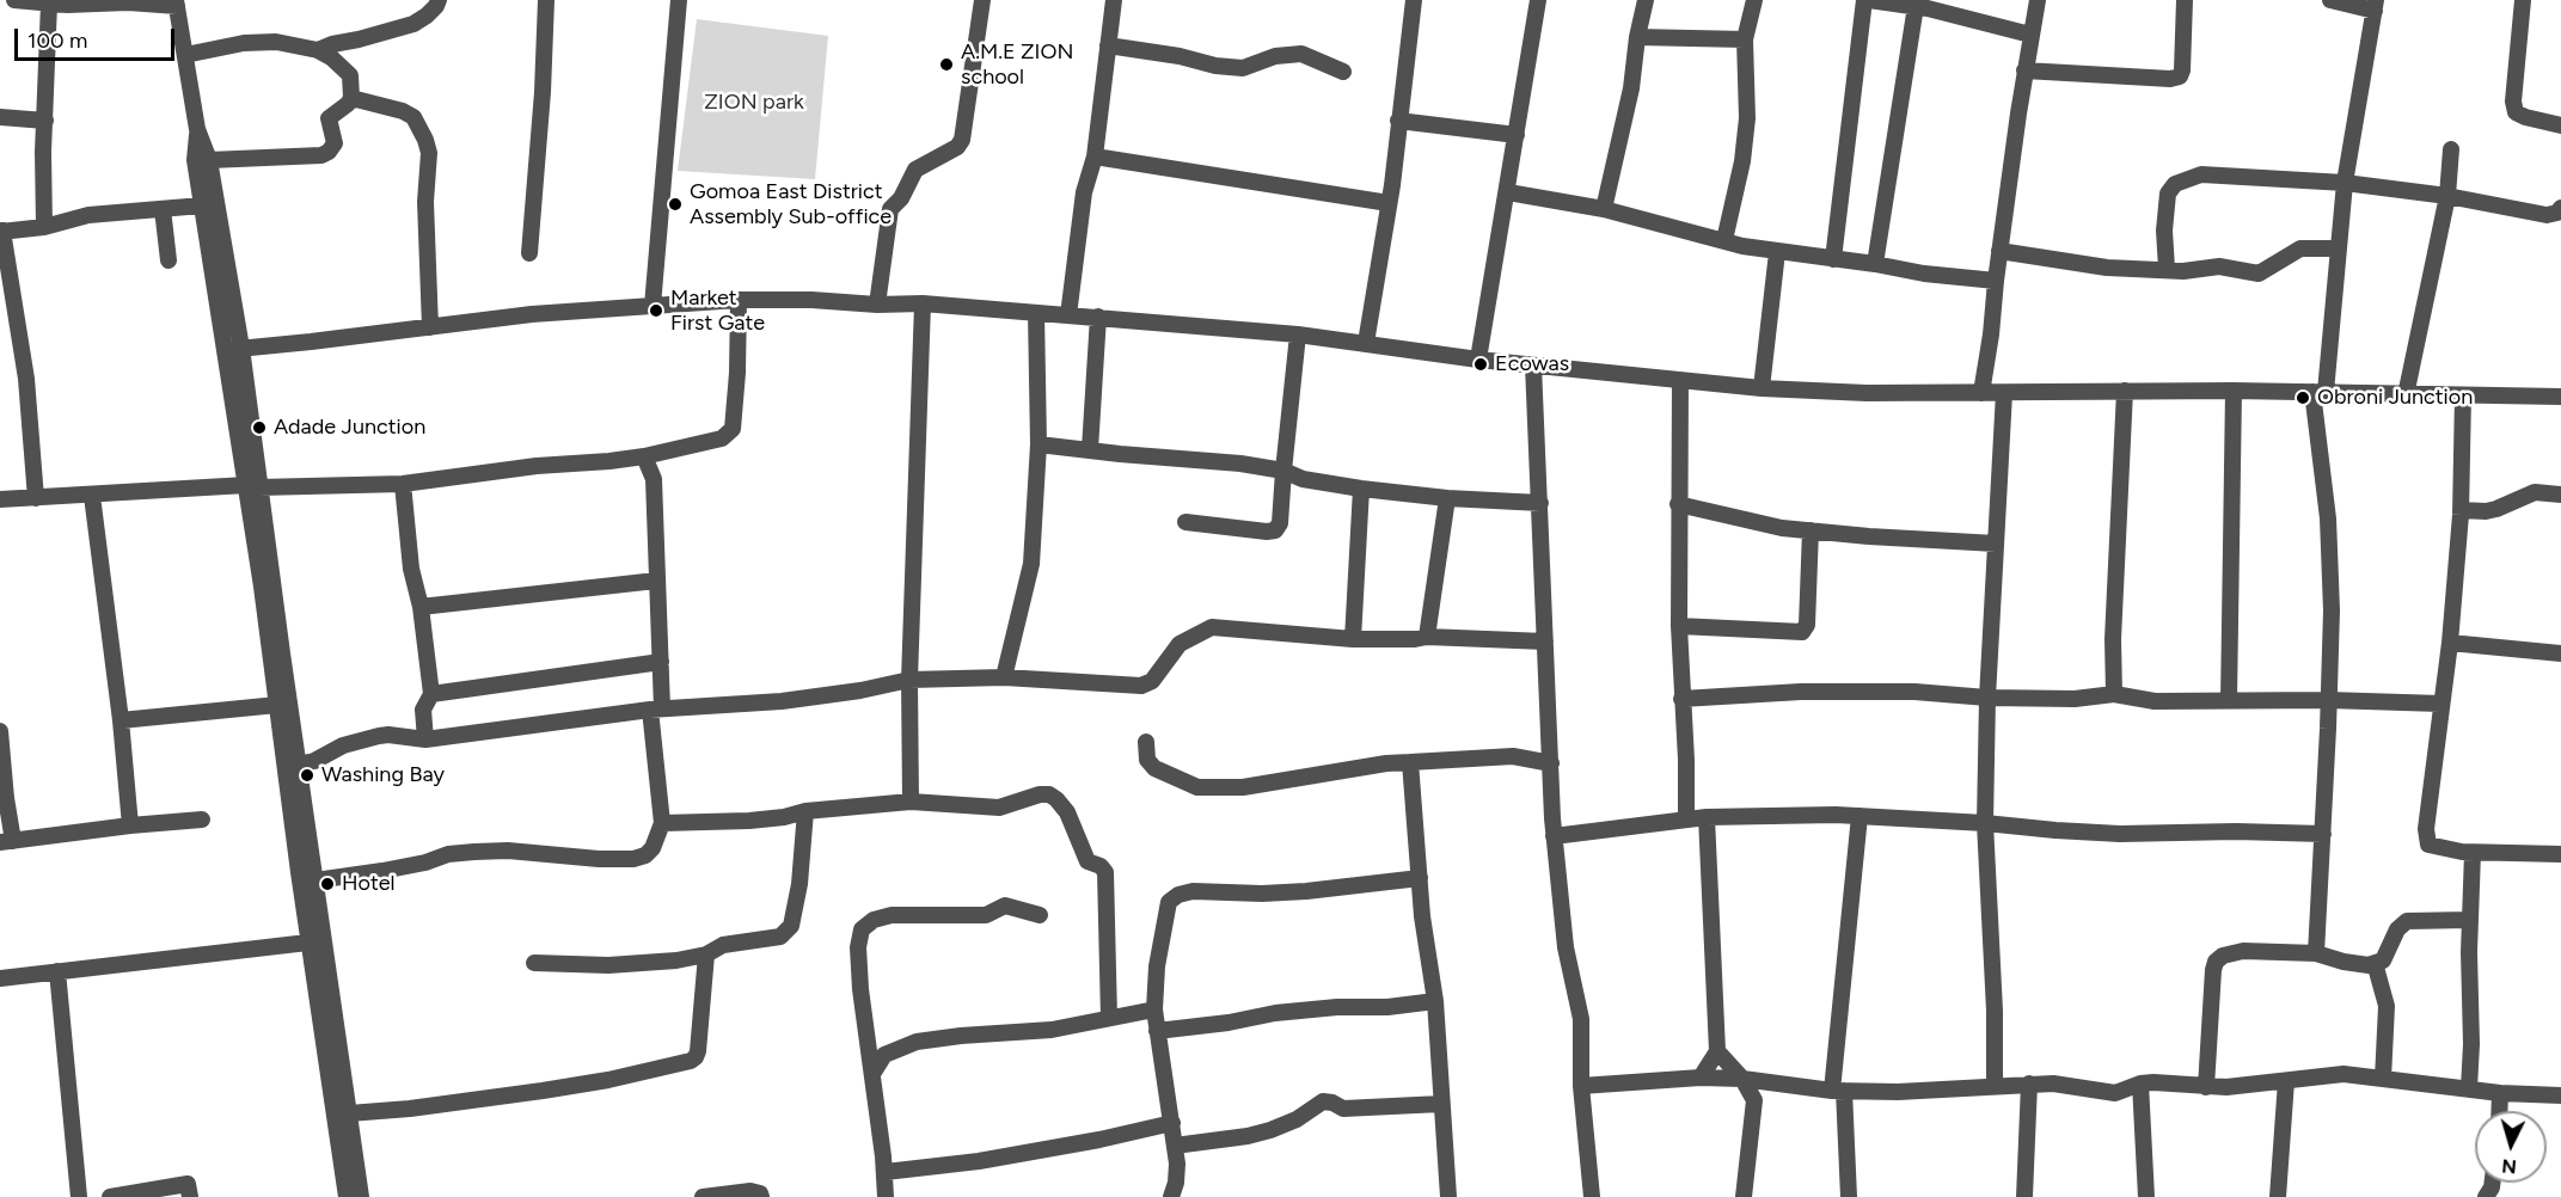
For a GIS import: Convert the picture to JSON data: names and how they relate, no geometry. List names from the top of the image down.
{
  "parks": ["ZION park"],
  "places": [
    "A.M.E ZION school",
    "Gomoa East District Assembly Sub-office",
    "Market First Gate",
    "Ecowas",
    "Obroni Junction",
    "Adade Junction",
    "Washing Bay",
    "Hotel"
  ],
  "scale_bar": "100 m",
  "north": "bottom"
}
